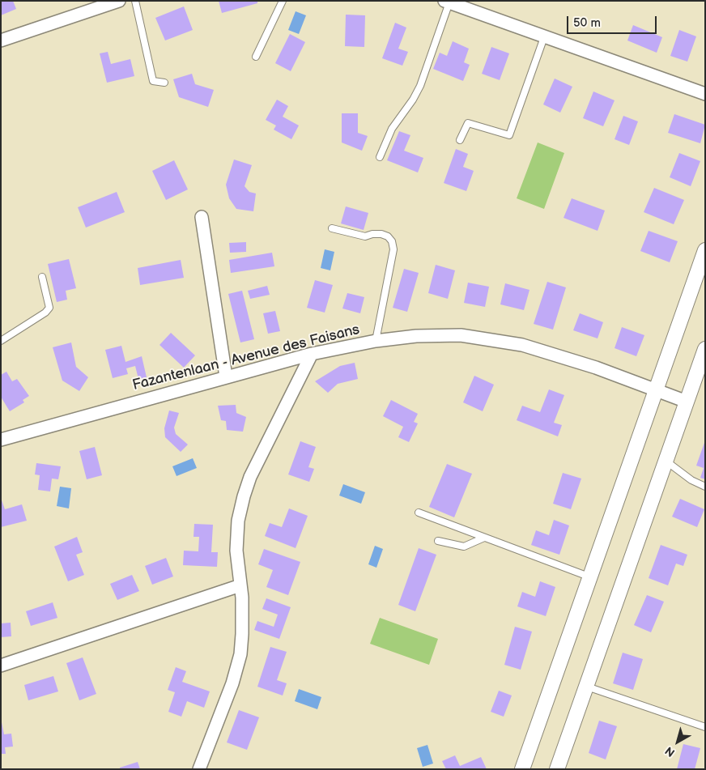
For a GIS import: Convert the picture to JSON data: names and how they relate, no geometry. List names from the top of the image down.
{
  "streets": {
    "street": ["Fazantenlaan - Avenue des Faisans"]
  },
  "scale_bar": "50 m",
  "north": "bottom left"
}
